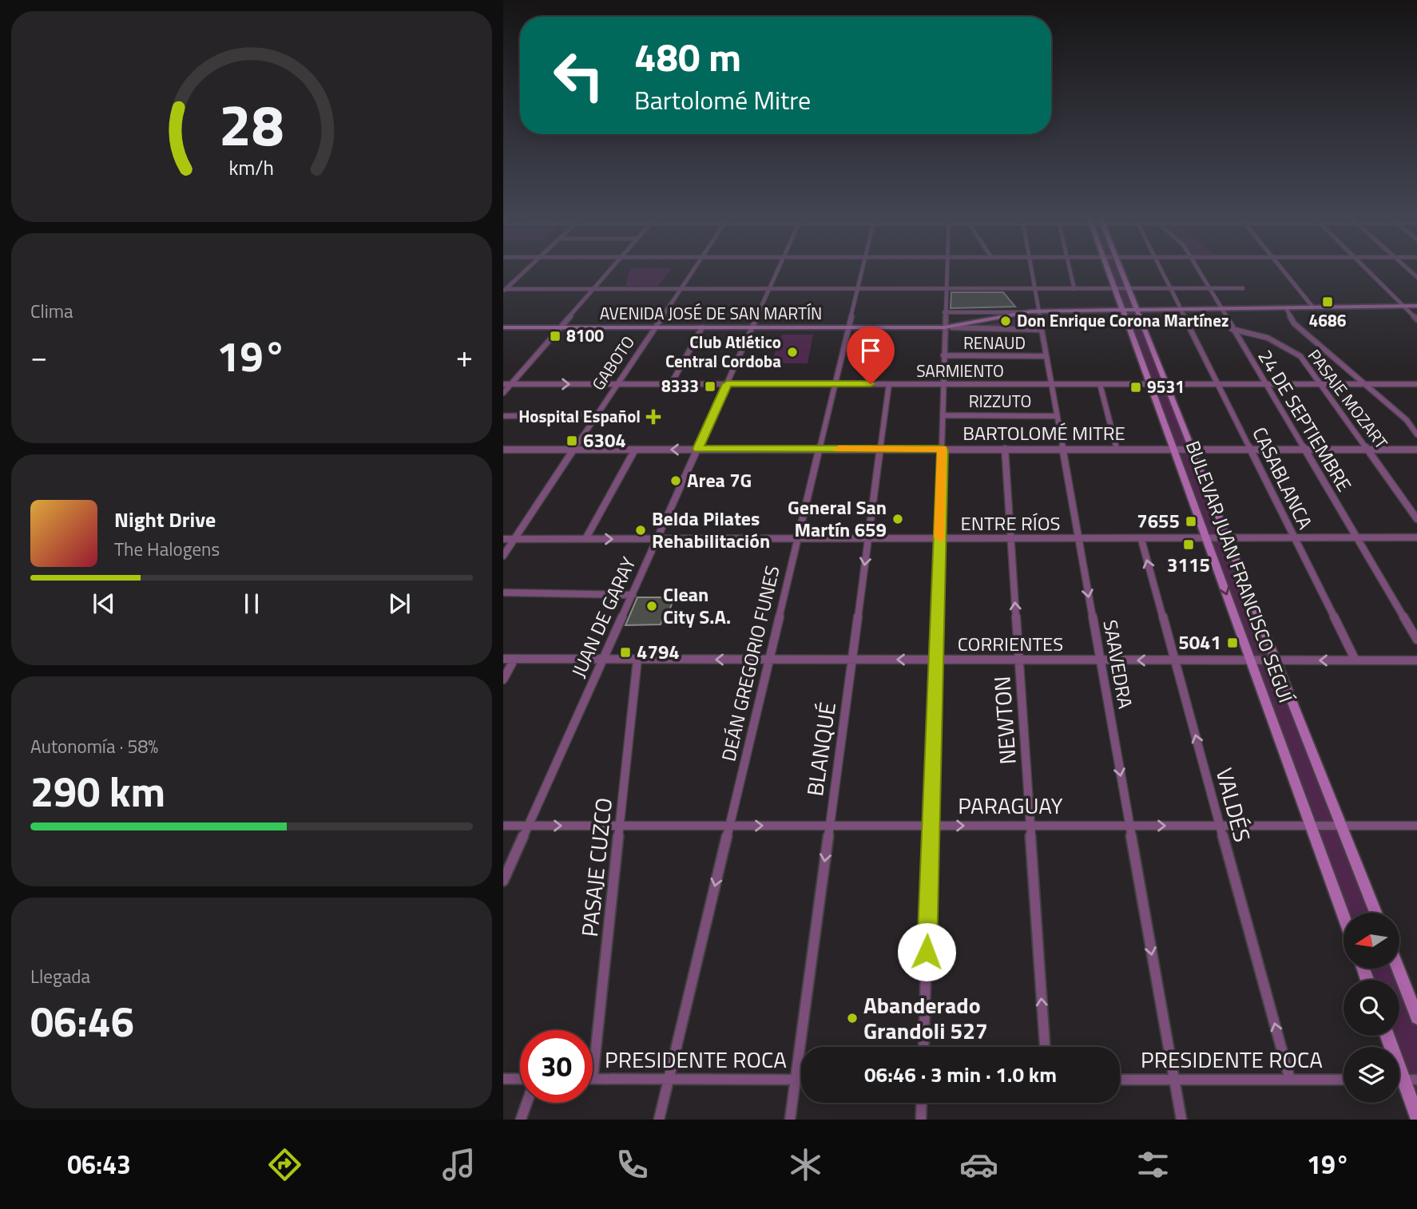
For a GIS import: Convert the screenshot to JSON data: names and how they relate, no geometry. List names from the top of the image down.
{
  "streets": {
    "main road": ["AVENIDA JOSÉ DE SAN MARTÍN", "BULEVAR JUAN FRANCISCO SEGUÍ"],
    "street": [
      "RENAUD",
      "GABOTO",
      "SARMIENTO",
      "PASAJE MOZART",
      "RIZZUTO",
      "24 DE SEPTIEMBRE",
      "BARTOLOMÉ MITRE",
      "CASABLANCA",
      "ENTRE RÍOS",
      "JUAN DE GARAY",
      "CORRIENTES",
      "DEÁN GREGORIO FUNES",
      "SAAVEDRA",
      "NEWTON",
      "BLANQUÉ",
      "VALDÉS",
      "PARAGUAY",
      "PASAJE CUZCO",
      "PRESIDENTE ROCA"
    ]
  },
  "crossings": [
    ["AVENIDA JOSÉ DE SAN MARTÍN", "GABOTO"],
    ["AVENIDA JOSÉ DE SAN MARTÍN", "24 DE SEPTIEMBRE"],
    ["AVENIDA JOSÉ DE SAN MARTÍN", "CASABLANCA"],
    ["AVENIDA JOSÉ DE SAN MARTÍN", "BULEVAR JUAN FRANCISCO SEGUÍ"],
    ["AVENIDA JOSÉ DE SAN MARTÍN", "JUAN DE GARAY"],
    ["AVENIDA JOSÉ DE SAN MARTÍN", "DEÁN GREGORIO FUNES"],
    ["AVENIDA JOSÉ DE SAN MARTÍN", "SAAVEDRA"],
    ["RENAUD", "SAAVEDRA"],
    ["GABOTO", "SARMIENTO"],
    ["GABOTO", "BARTOLOMÉ MITRE"],
    ["GABOTO", "ENTRE RÍOS"],
    ["SARMIENTO", "PASAJE MOZART"],
    ["SARMIENTO", "24 DE SEPTIEMBRE"],
    ["SARMIENTO", "CASABLANCA"],
    ["SARMIENTO", "BULEVAR JUAN FRANCISCO SEGUÍ"],
    ["SARMIENTO", "JUAN DE GARAY"],
    ["SARMIENTO", "DEÁN GREGORIO FUNES"],
    ["SARMIENTO", "SAAVEDRA"],
    ["SARMIENTO", "BLANQUÉ"],
    ["PASAJE MOZART", "24 DE SEPTIEMBRE"],
    ["PASAJE MOZART", "BARTOLOMÉ MITRE"],
    ["RIZZUTO", "SAAVEDRA"],
    ["24 DE SEPTIEMBRE", "BARTOLOMÉ MITRE"],
    ["24 DE SEPTIEMBRE", "ENTRE RÍOS"],
    ["BARTOLOMÉ MITRE", "CASABLANCA"],
    ["BARTOLOMÉ MITRE", "BULEVAR JUAN FRANCISCO SEGUÍ"],
    ["BARTOLOMÉ MITRE", "JUAN DE GARAY"],
    ["BARTOLOMÉ MITRE", "DEÁN GREGORIO FUNES"],
    ["BARTOLOMÉ MITRE", "SAAVEDRA"],
    ["BARTOLOMÉ MITRE", "NEWTON"],
    ["BARTOLOMÉ MITRE", "BLANQUÉ"],
    ["CASABLANCA", "ENTRE RÍOS"],
    ["CASABLANCA", "CORRIENTES"],
    ["ENTRE RÍOS", "BULEVAR JUAN FRANCISCO SEGUÍ"],
    ["ENTRE RÍOS", "JUAN DE GARAY"],
    ["ENTRE RÍOS", "DEÁN GREGORIO FUNES"],
    ["ENTRE RÍOS", "SAAVEDRA"],
    ["ENTRE RÍOS", "NEWTON"],
    ["ENTRE RÍOS", "BLANQUÉ"],
    ["ENTRE RÍOS", "VALDÉS"],
    ["BULEVAR JUAN FRANCISCO SEGUÍ", "CORRIENTES"],
    ["BULEVAR JUAN FRANCISCO SEGUÍ", "PARAGUAY"],
    ["JUAN DE GARAY", "CORRIENTES"],
    ["JUAN DE GARAY", "PARAGUAY"],
    ["CORRIENTES", "DEÁN GREGORIO FUNES"],
    ["CORRIENTES", "SAAVEDRA"],
    ["CORRIENTES", "NEWTON"],
    ["CORRIENTES", "BLANQUÉ"],
    ["CORRIENTES", "VALDÉS"],
    ["CORRIENTES", "PASAJE CUZCO"],
    ["DEÁN GREGORIO FUNES", "PARAGUAY"],
    ["DEÁN GREGORIO FUNES", "PRESIDENTE ROCA"],
    ["SAAVEDRA", "PARAGUAY"],
    ["SAAVEDRA", "PRESIDENTE ROCA"],
    ["NEWTON", "PARAGUAY"],
    ["BLANQUÉ", "PARAGUAY"],
    ["BLANQUÉ", "PRESIDENTE ROCA"],
    ["VALDÉS", "PARAGUAY"],
    ["VALDÉS", "PRESIDENTE ROCA"],
    ["PARAGUAY", "PASAJE CUZCO"],
    ["PASAJE CUZCO", "PRESIDENTE ROCA"]
  ],
  "one_way": [
    "CORRIENTES",
    "SAAVEDRA",
    "NEWTON",
    "BLANQUÉ",
    "VALDÉS",
    "PARAGUAY"
  ],
  "places": {
    "transit": [
      "4686",
      "8100",
      "8333",
      "9531",
      "6304",
      "7655",
      "3115",
      "5041",
      "4794"
    ],
    "other": [
      "Don Enrique Corona Martínez",
      "Club Atlético Central Cordoba",
      "Area 7G",
      "General San Martín 659",
      "Belda Pilates Rehabilitación",
      "Clean City S.A.",
      "Abanderado Grandoli 527"
    ],
    "health": ["Hospital Español"]
  },
  "north": "left",
  "page": {
    "turn": ["480 m", "Bartolomé Mitre"],
    "tile": [
      "Clima",
      ["Autonomía · 58%", "290 km"],
      ["Llegada", "06:46"]
    ],
    "heat": ["−", "19°", "+"],
    "song": ["Night Drive", "The Halogens"],
    "limit": "30",
    "trip": "06:46 · 3 min · 1.0 km",
    "tabs": ["06:43", "19°"],
    "gauge": ["28", "km/h"]
  }
}
